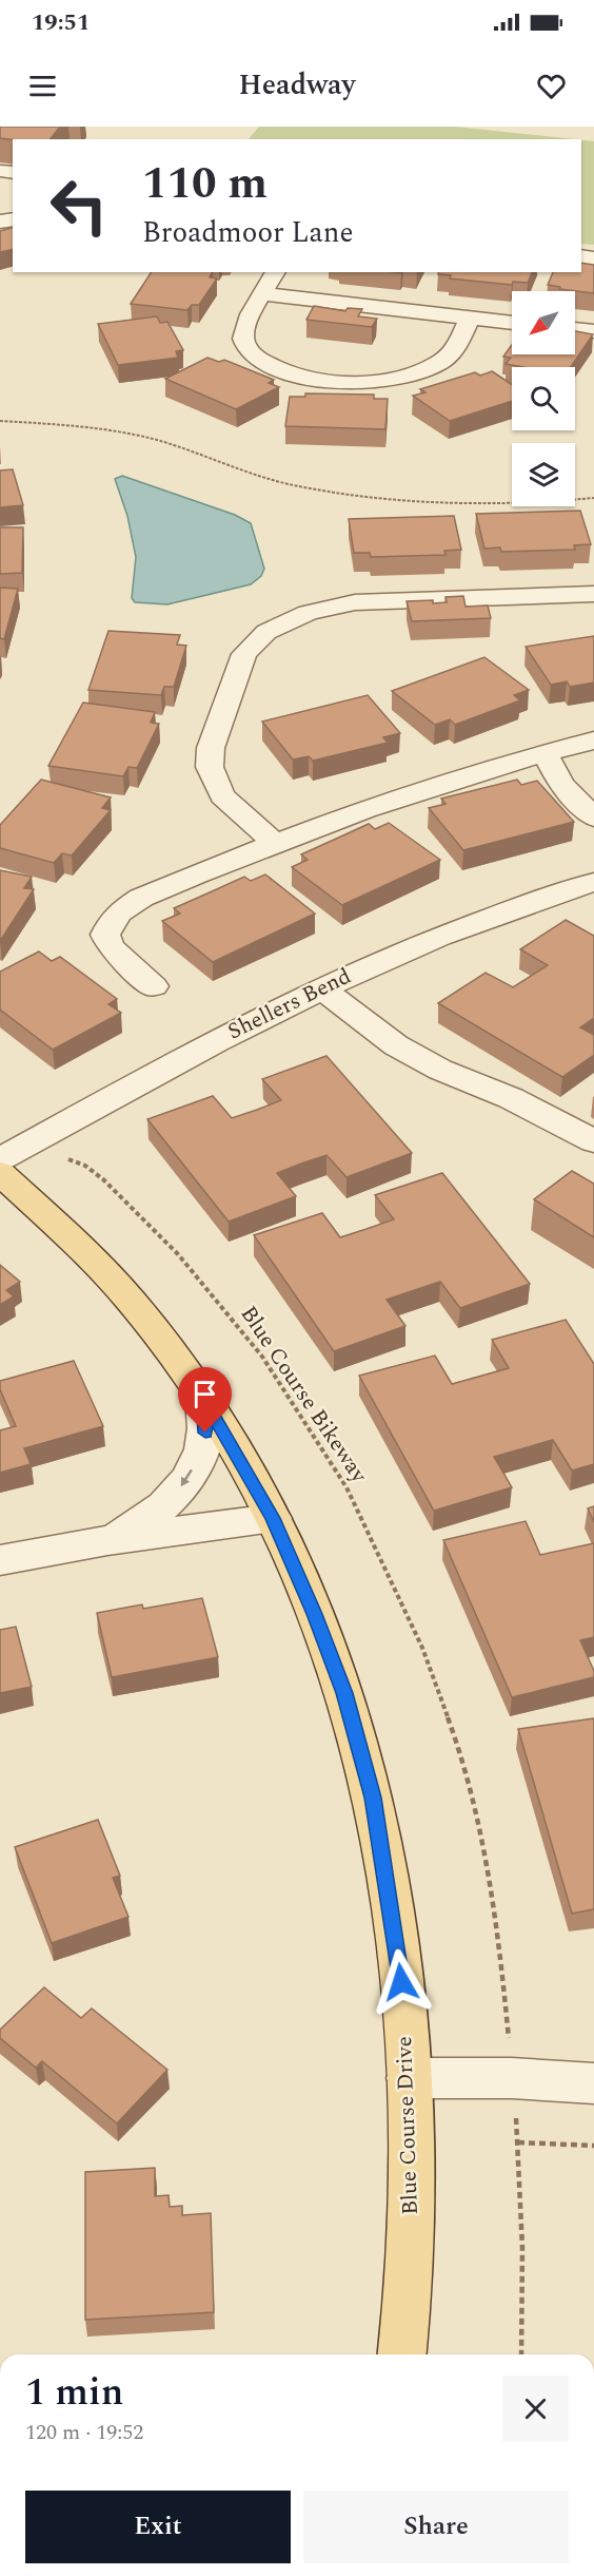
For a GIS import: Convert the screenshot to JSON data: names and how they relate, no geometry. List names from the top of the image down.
{
  "streets": {
    "main road": ["Blue Course Drive"],
    "street": ["Shellers Bend"],
    "path": ["Blue Course Bikeway"]
  },
  "north": "bottom left",
  "page": {
    "status": "19:51",
    "header": "Headway",
    "turn": ["110 m", "Broadmoor Lane"],
    "heading": ["1 min", "120 m · 19:52"],
    "buttons": ["Exit", "Share"]
  }
}
